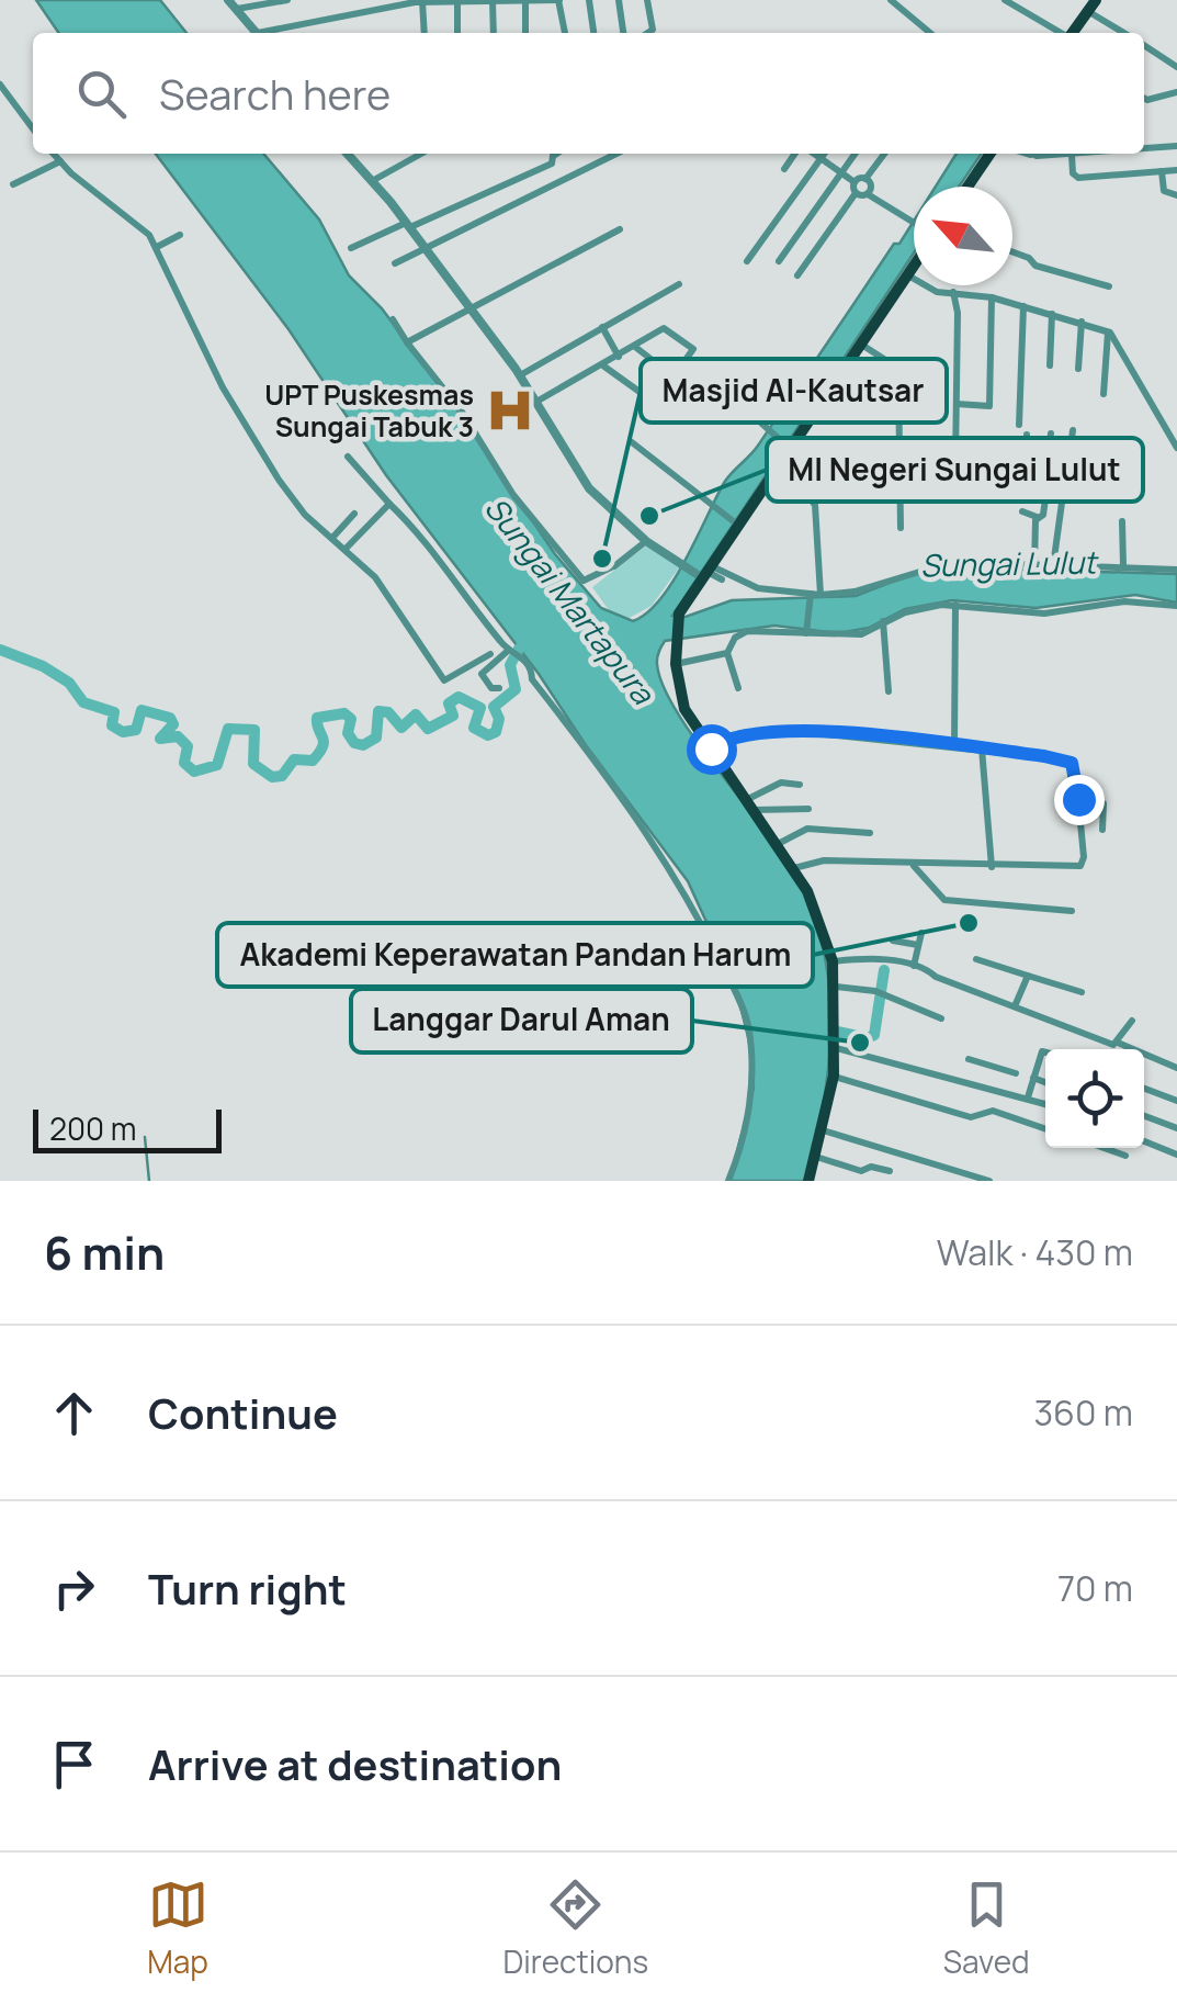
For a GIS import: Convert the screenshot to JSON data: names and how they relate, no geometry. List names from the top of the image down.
{
  "water": ["Sungai Lulut", "Sungai Martapura"],
  "places": {
    "hospital": ["UPT Puskesmas Sungai Tabuk 3"],
    "other": [
      "MI Negeri Sungai Lulut",
      "Masjid Al-Kautsar",
      "Akademi Keperawatan Pandan Harum",
      "Langgar Darul Aman"
    ]
  },
  "scale_bar": "200 m",
  "north": "top left",
  "page": {
    "search": "Search here",
    "scale": "200 m",
    "heading": ["6 min", "Walk · 430 m"],
    "list": [
      ["Continue", "360 m"],
      ["Turn right", "70 m"],
      "Arrive at destination"
    ],
    "nav": ["Map", "Directions", "Saved"]
  }
}
